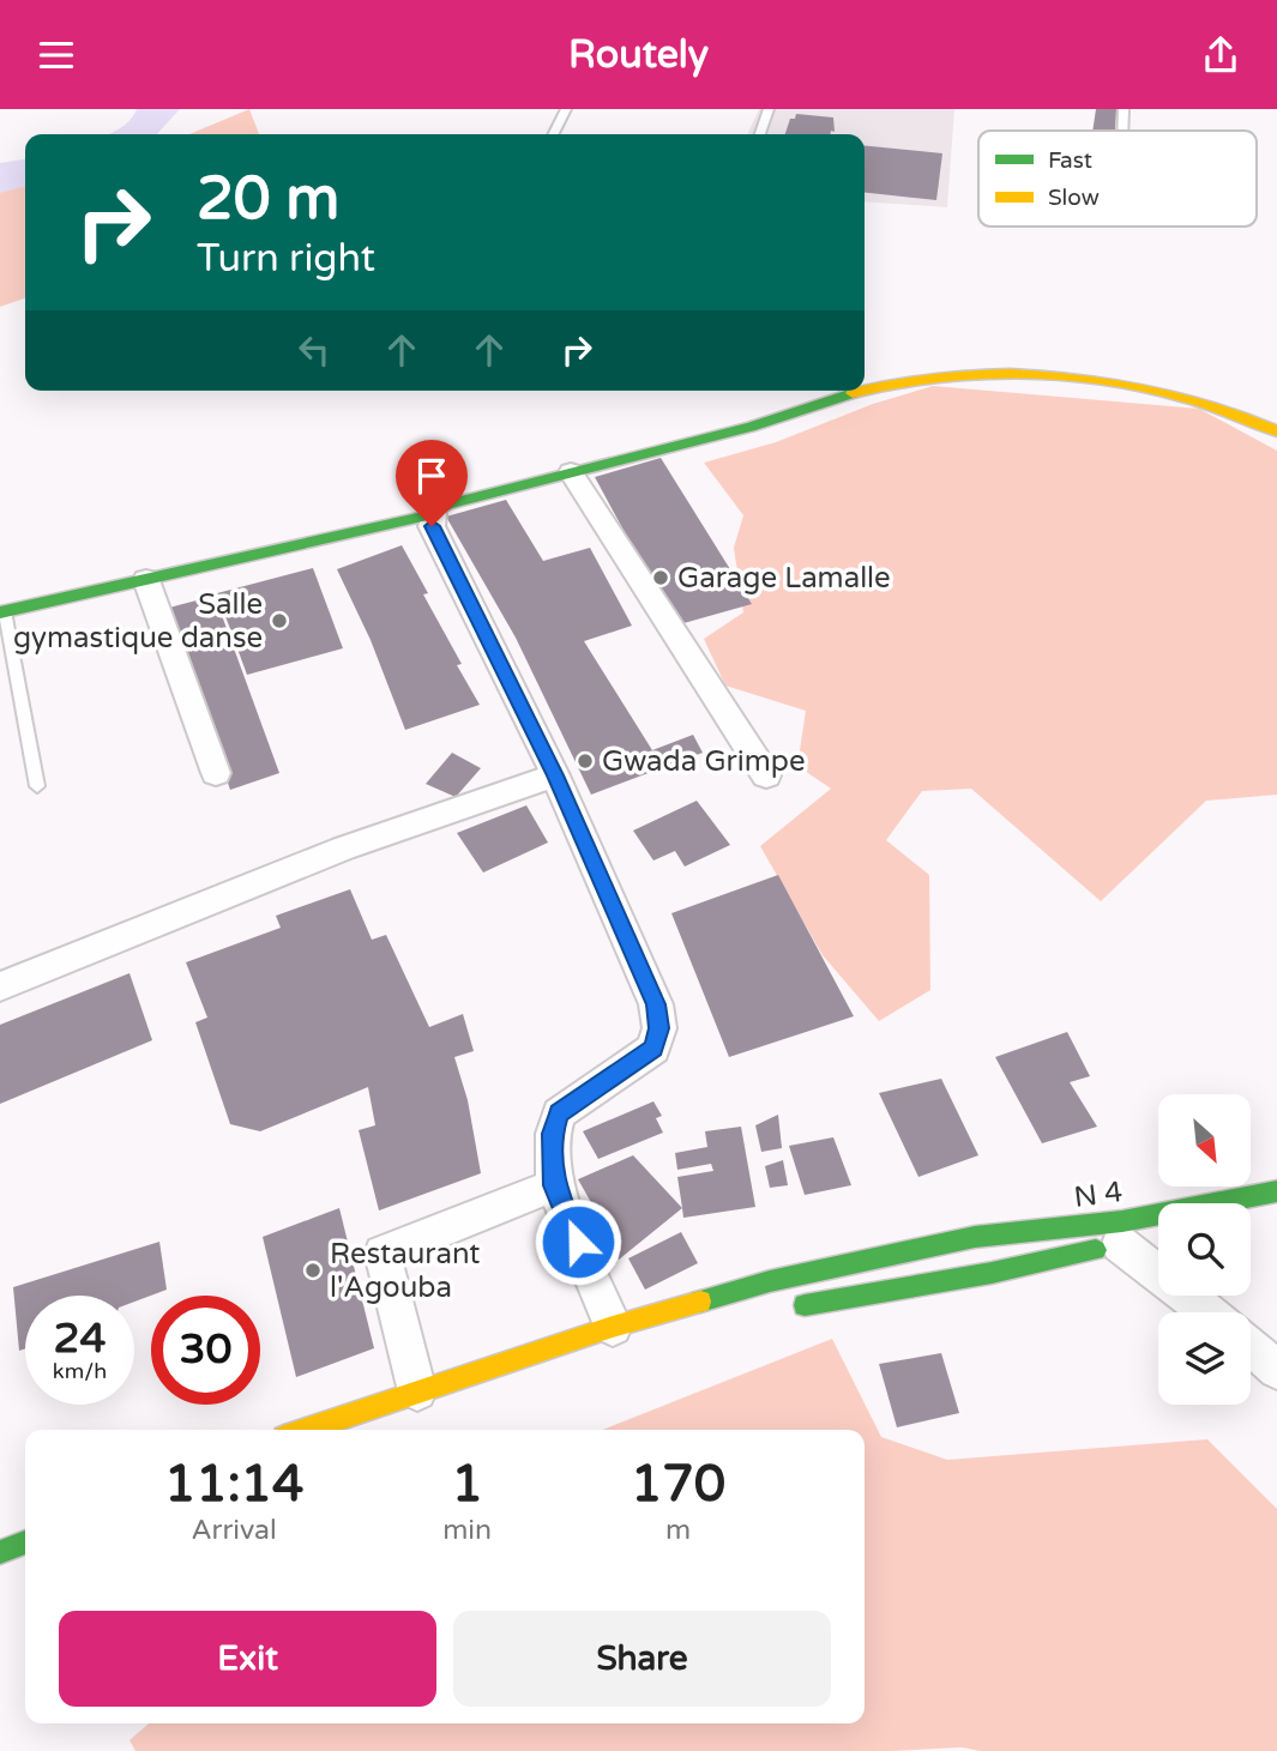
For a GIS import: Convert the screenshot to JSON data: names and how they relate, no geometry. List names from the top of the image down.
{
  "streets": {
    "main road": ["N 4"]
  },
  "places": [
    "Garage Lamalle",
    "Salle gymastique danse",
    "Gwada Grimpe",
    "Restaurant l'Agouba"
  ],
  "legend": ["Fast", "Slow"],
  "north": "bottom right",
  "page": {
    "header": "Routely",
    "turn": ["20 m", "Turn right"],
    "speed": "24 km/h",
    "limit": "30",
    "eta": [
      "11:14",
      "Arrival",
      "1",
      "min",
      "170",
      "m"
    ],
    "buttons": ["Exit", "Share"]
  }
}
